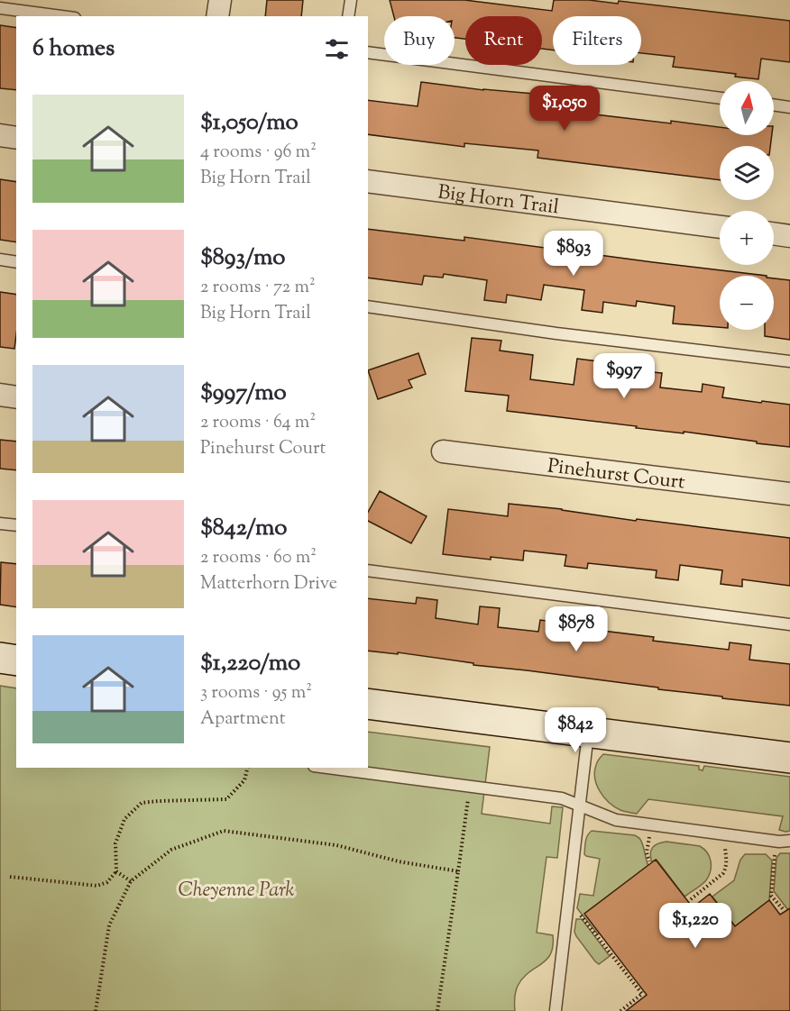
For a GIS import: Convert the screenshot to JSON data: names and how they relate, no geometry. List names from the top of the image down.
{
  "streets": {
    "street": ["Big Horn Trail", "Pinehurst Court"]
  },
  "parks": ["Cheyenne Park"],
  "north": "top",
  "page": {
    "chip": ["Buy", "Rent", "Filters"],
    "heading": "6 homes",
    "map_buttons": ["+", "−"],
    "list": [
      {
        "name": "$1,050/mo",
        "note": "4 rooms · 96 m² · Big Horn Trail"
      },
      {
        "name": "$893/mo",
        "note": "2 rooms · 72 m² · Big Horn Trail"
      },
      {
        "name": "$997/mo",
        "note": "2 rooms · 64 m² · Pinehurst Court"
      },
      {
        "name": "$842/mo",
        "note": "2 rooms · 60 m² · Matterhorn Drive"
      },
      {
        "name": "$1,220/mo",
        "note": "3 rooms · 95 m² · Apartment"
      }
    ],
    "price": [
      "$1,050",
      "$893",
      "$997",
      "$878",
      "$842",
      "$1,220"
    ]
  }
}
